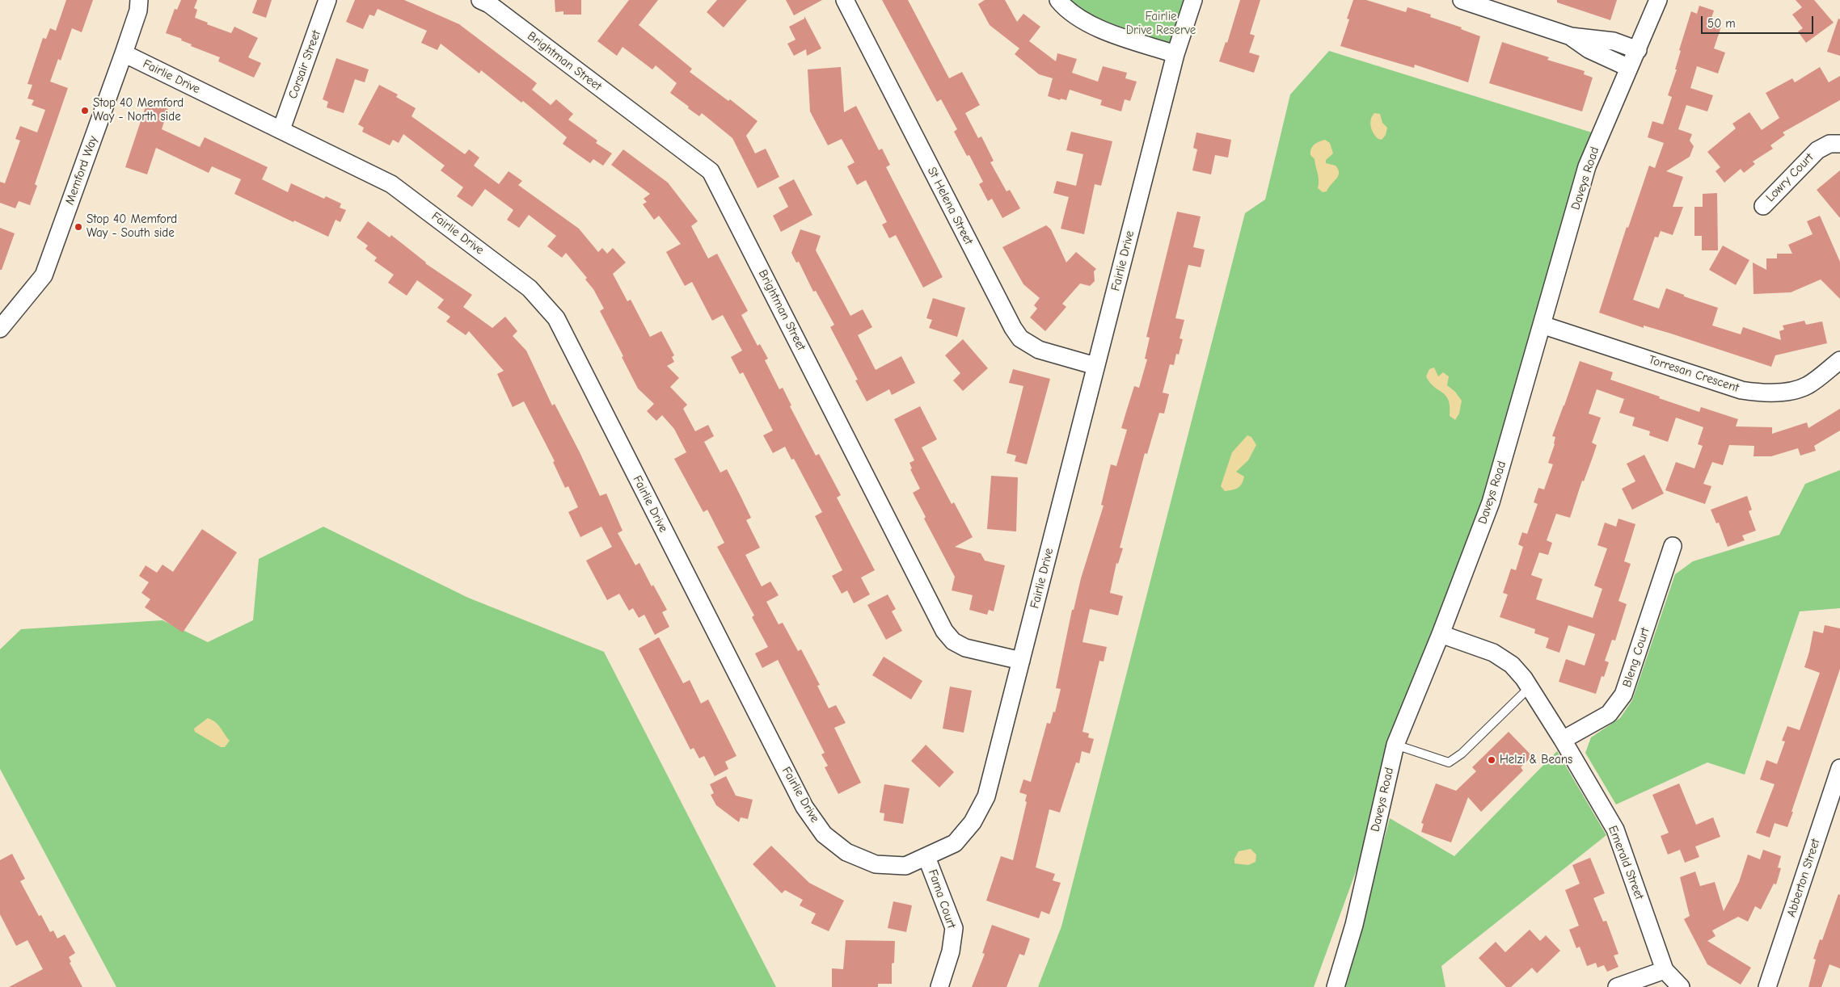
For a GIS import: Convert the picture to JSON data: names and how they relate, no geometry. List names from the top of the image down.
{
  "streets": {
    "street": [
      "Brightman Street",
      "Corsair Street",
      "Fairlie Drive",
      "Memford Way",
      "Lowry Court",
      "Daveys Road",
      "St Helena Street",
      "Torresan Crescent",
      "Bleng Court",
      "Emerald Street",
      "Abberton Street",
      "Fama Court"
    ]
  },
  "crossings": [
    ["Brightman Street", "Fairlie Drive"],
    ["Corsair Street", "Fairlie Drive"],
    ["Fairlie Drive", "Memford Way"],
    ["Fairlie Drive", "St Helena Street"],
    ["Fairlie Drive", "Fama Court"],
    ["Daveys Road", "Torresan Crescent"],
    ["Daveys Road", "Emerald Street"],
    ["Bleng Court", "Emerald Street"]
  ],
  "parks": ["Fairlie Drive Reserve"],
  "places": ["Stop 40 Memford Way - North side", "Stop 40 Memford Way - South side", "Helzi & Beans"],
  "scale_bar": "50 m"
}
